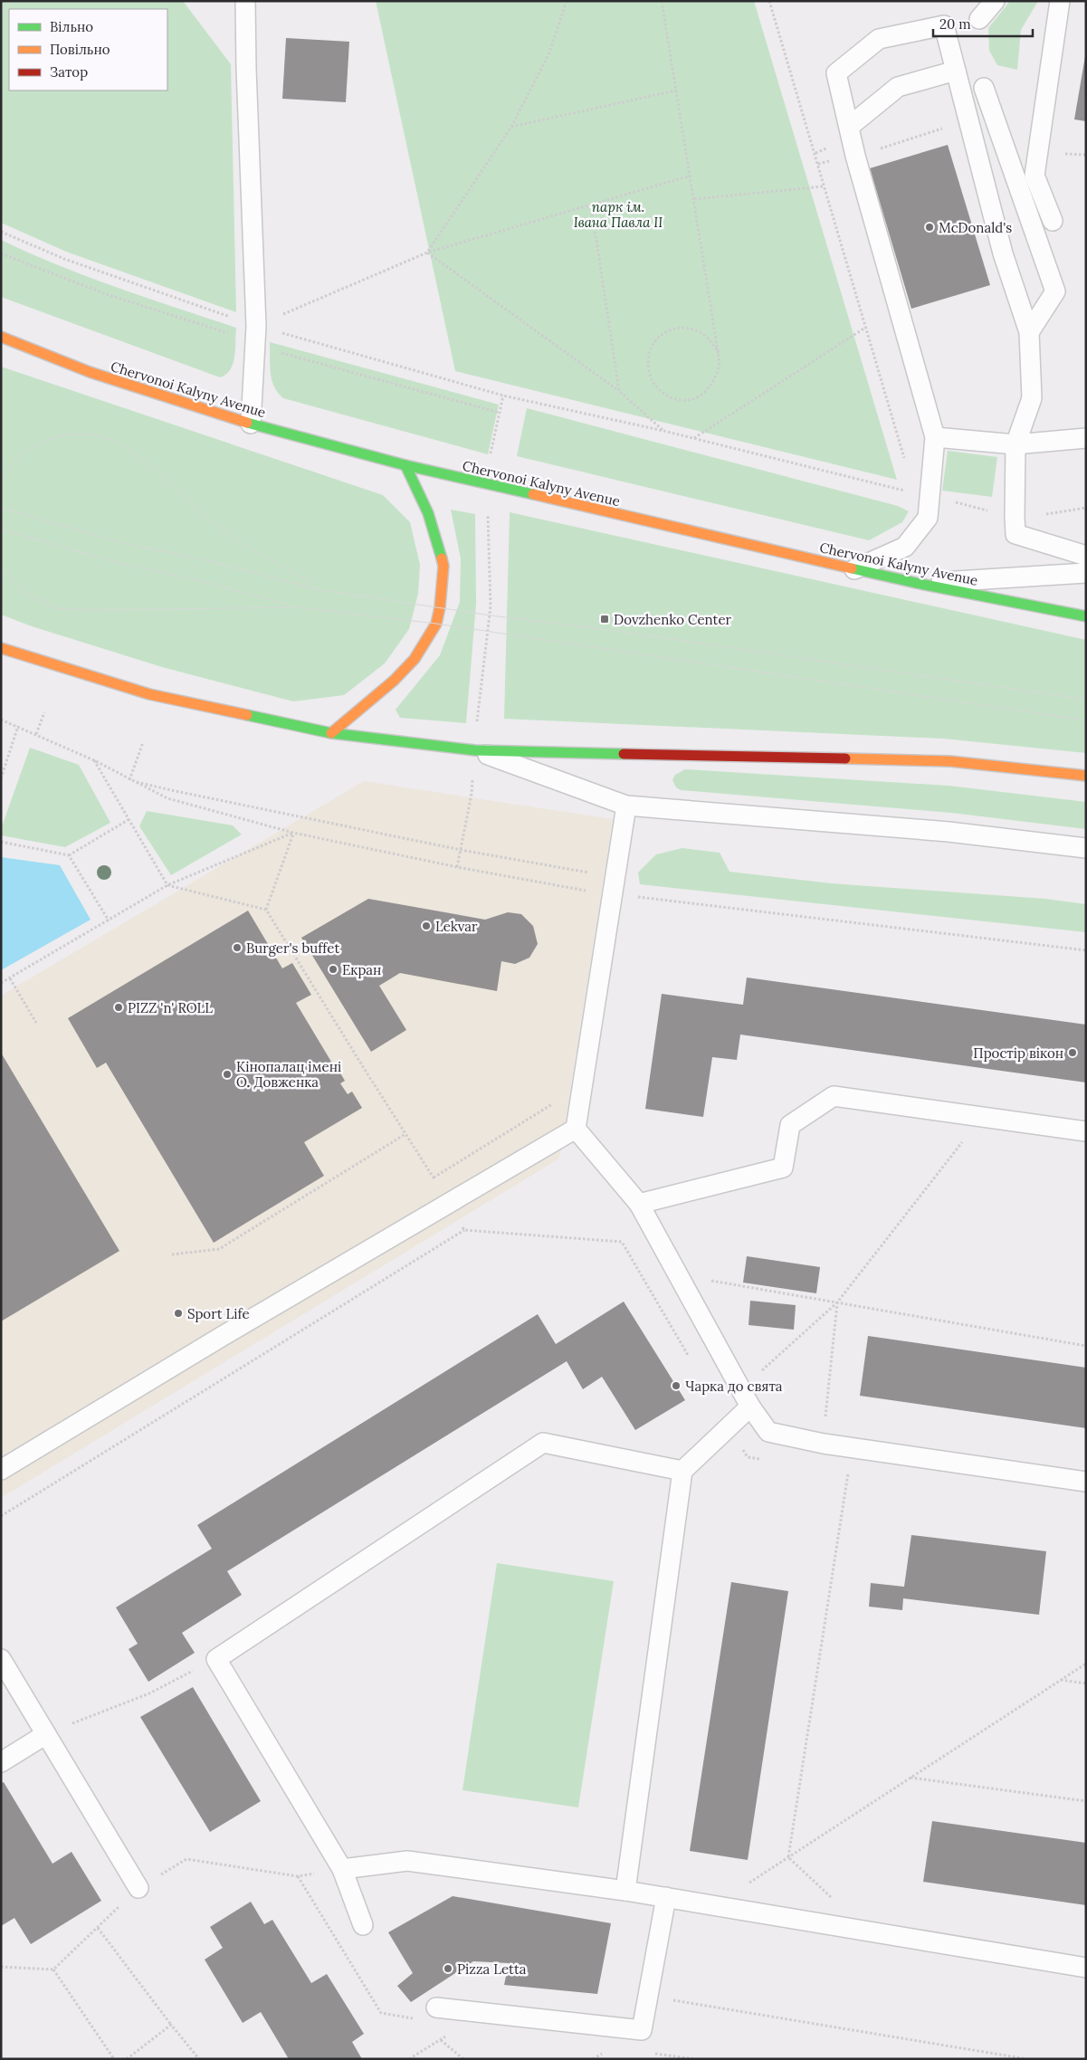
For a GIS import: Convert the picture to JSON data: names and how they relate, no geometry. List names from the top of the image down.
{
  "streets": {
    "main road": ["Chervonoi Kalyny Avenue"]
  },
  "parks": ["парк ім. Івана Павла II"],
  "places": {
    "other": [
      "McDonald's",
      "Lekvar",
      "Burger's buffet",
      "Екран",
      "PIZZ 'n' ROLL",
      "Простір вікон",
      "Кінопалац імені О. Довженка",
      "Sport Life",
      "Чарка до свята",
      "Pizza Letta"
    ],
    "transit": ["Dovzhenko Center"]
  },
  "legend": ["Вільно", "Повільно", "Затор"],
  "scale_bar": "20 m"
}
